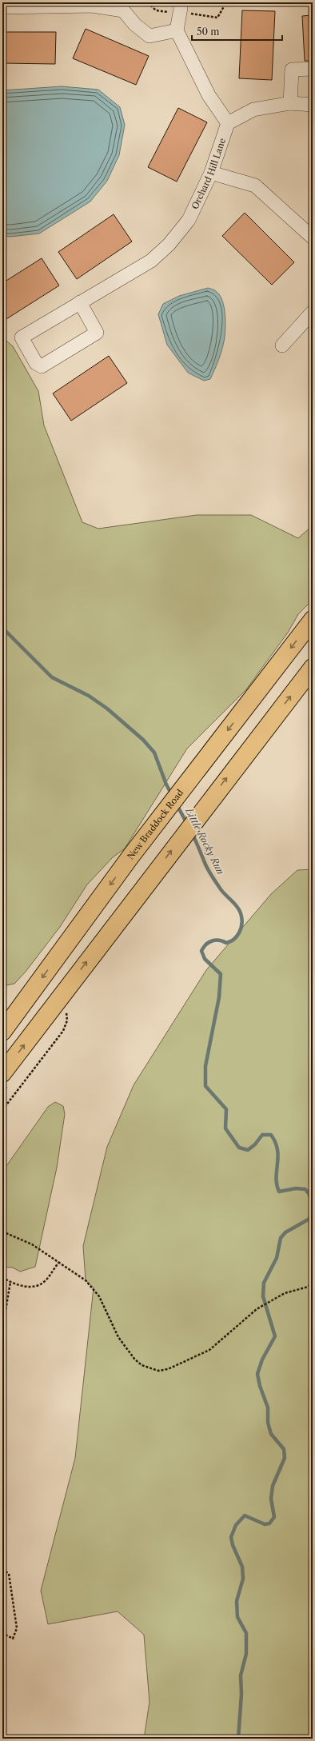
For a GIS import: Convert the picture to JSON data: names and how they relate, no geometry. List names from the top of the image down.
{
  "streets": {
    "main road": ["New Braddock Road"],
    "street": ["Orchard Hill Lane"]
  },
  "water": ["Little Rocky Run"],
  "scale_bar": "50 m"
}
